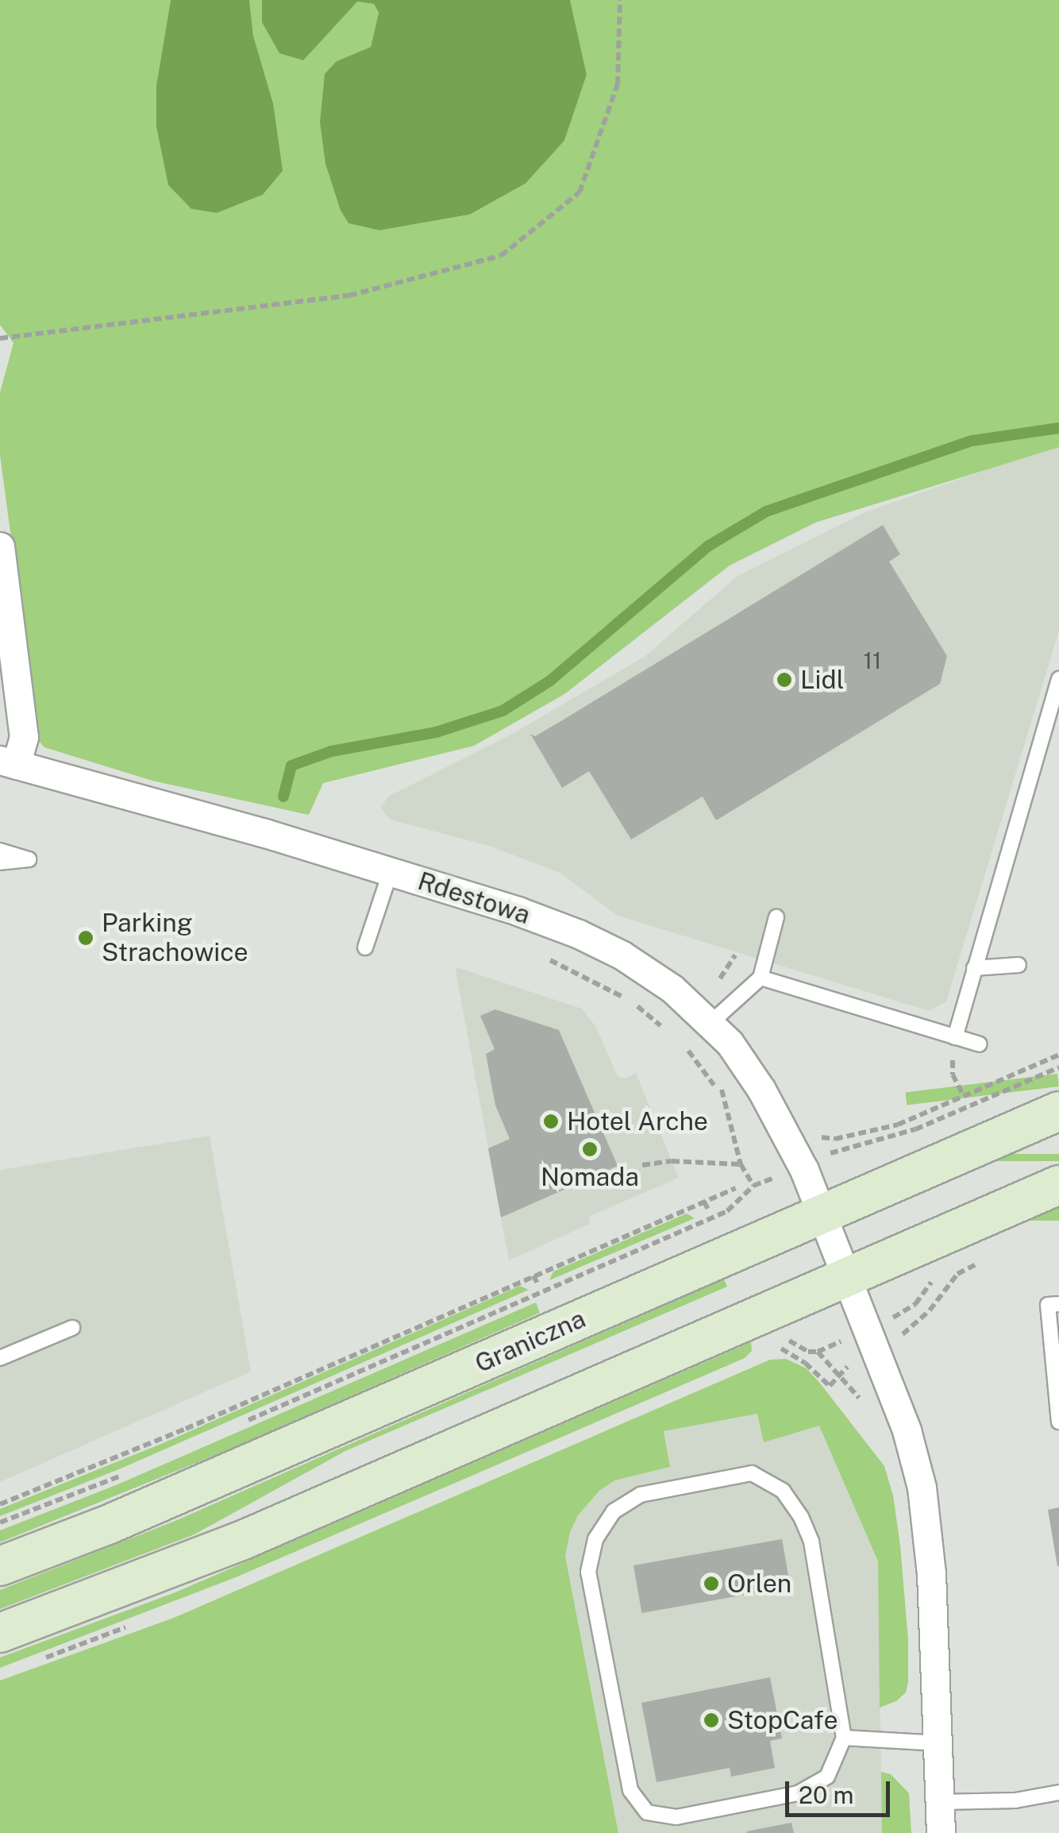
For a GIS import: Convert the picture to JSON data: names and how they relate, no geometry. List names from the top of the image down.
{
  "streets": {
    "main road": ["Graniczna"],
    "street": ["Rdestowa"]
  },
  "crossings": [
    ["Rdestowa", "Graniczna"]
  ],
  "places": [
    "Lidl",
    "Parking Strachowice",
    "Hotel Arche",
    "Nomada",
    "Orlen",
    "StopCafe"
  ],
  "house_numbers": ["11"],
  "scale_bar": "20 m"
}
